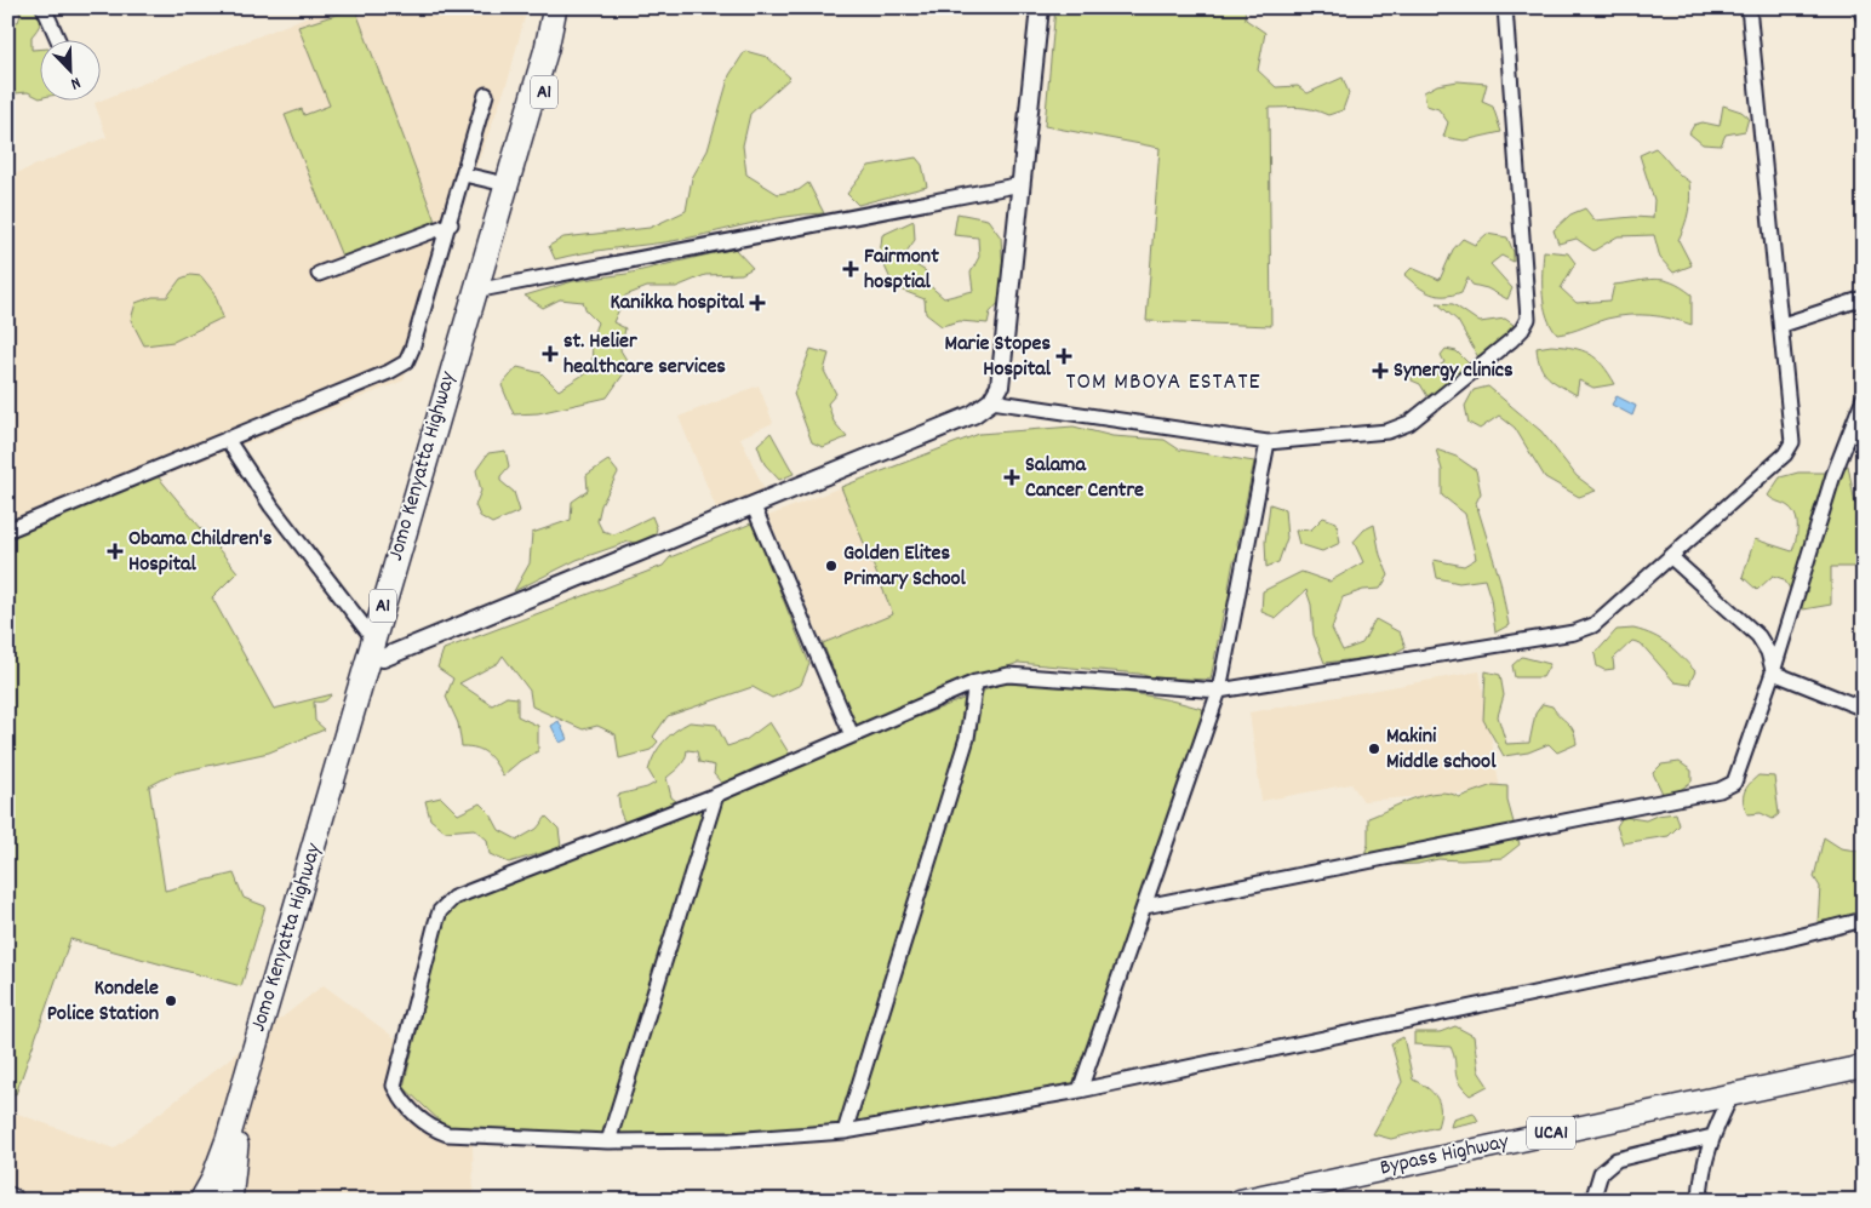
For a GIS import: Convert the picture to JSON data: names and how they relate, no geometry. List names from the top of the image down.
{
  "streets": {
    "highway": ["A1", "Jomo Kenyatta Highway"],
    "main road": ["UCA1", "Bypass Highway"]
  },
  "districts": ["TOM MBOYA ESTATE"],
  "places": {
    "health": [
      "Fairmont hosptial",
      "Kanikka hospital",
      "st. Helier healthcare services",
      "Marie Stopes Hospital",
      "Synergy clinics",
      "Salama Cancer Centre",
      "Obama Children's Hospital"
    ],
    "other": ["Golden Elites Primary School", "Makini Middle school", "Kondele Police Station"]
  },
  "north": "bottom right"
}
